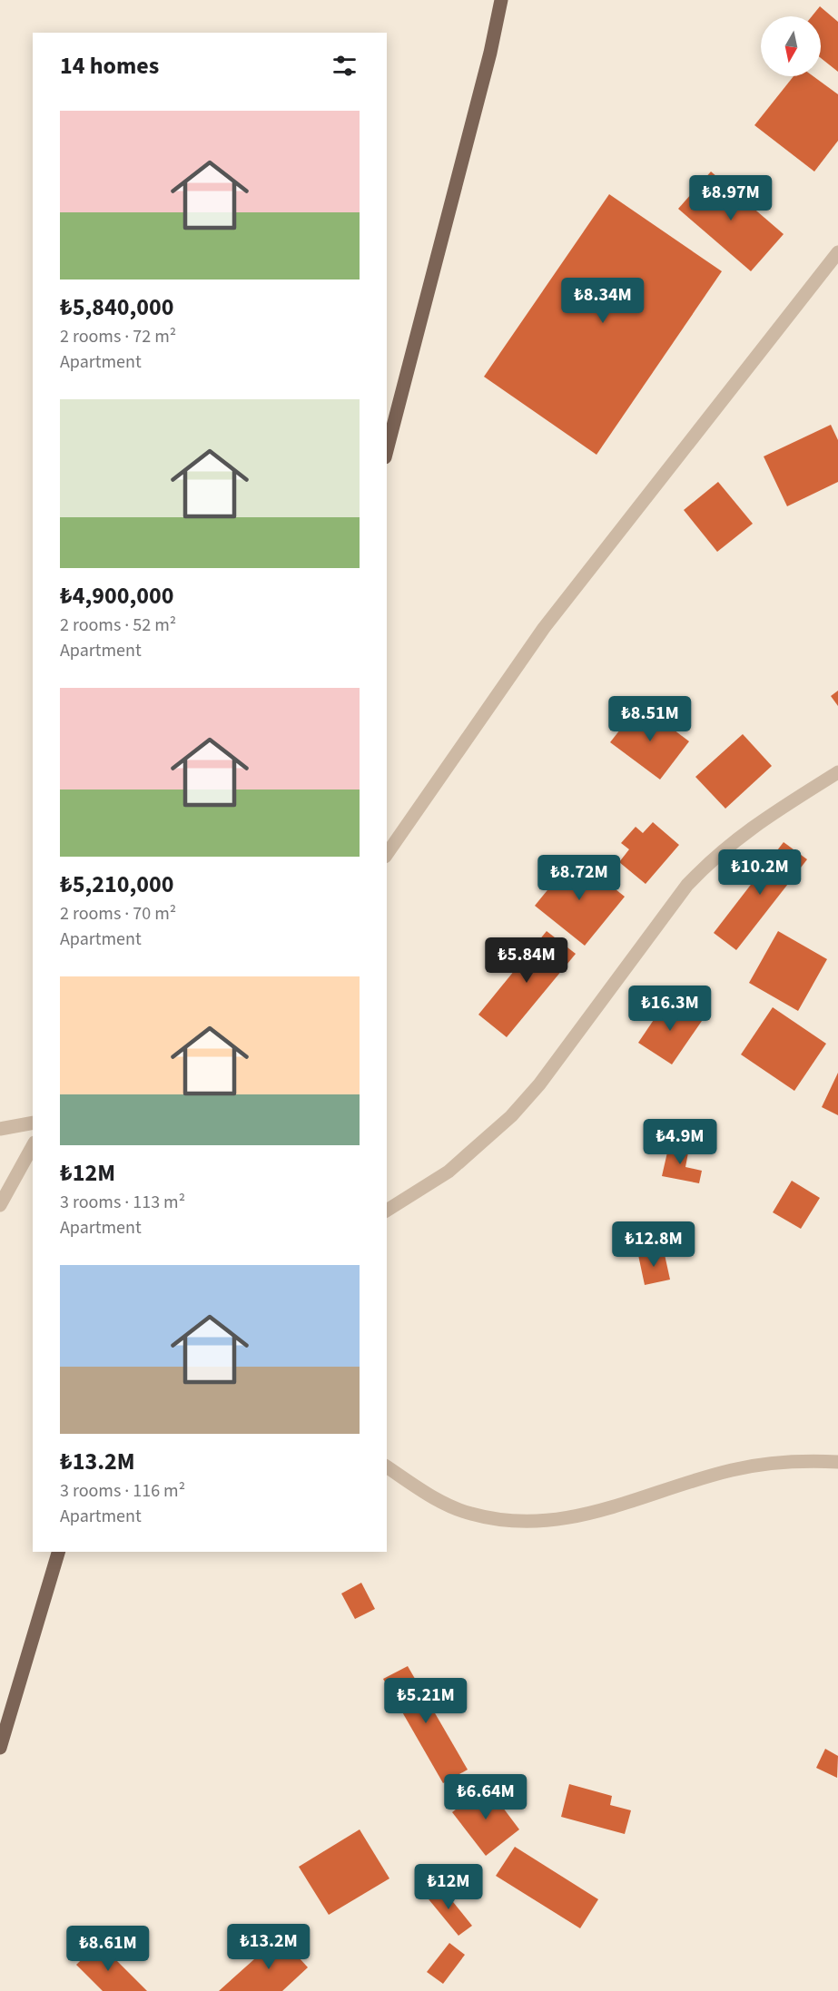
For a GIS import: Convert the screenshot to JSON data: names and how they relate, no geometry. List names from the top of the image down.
{
  "north": "bottom",
  "page": {
    "heading": "14 homes",
    "list": [
      {
        "name": "₺5,840,000",
        "note": "2 rooms · 72 m² · Apartment"
      },
      {
        "name": "₺4,900,000",
        "note": "2 rooms · 52 m² · Apartment"
      },
      {
        "name": "₺5,210,000",
        "note": "2 rooms · 70 m² · Apartment"
      },
      {
        "name": "₺12M",
        "note": "3 rooms · 113 m² · Apartment"
      },
      {
        "name": "₺13.2M",
        "note": "3 rooms · 116 m² · Apartment"
      }
    ],
    "price": [
      "₺8.97M",
      "₺8.34M",
      "₺8.51M",
      "₺10.2M",
      "₺8.72M",
      "₺5.84M",
      "₺16.3M",
      "₺4.9M",
      "₺12.8M",
      "₺5.21M",
      "₺6.64M",
      "₺12M",
      "₺13.2M",
      "₺8.61M"
    ]
  }
}
